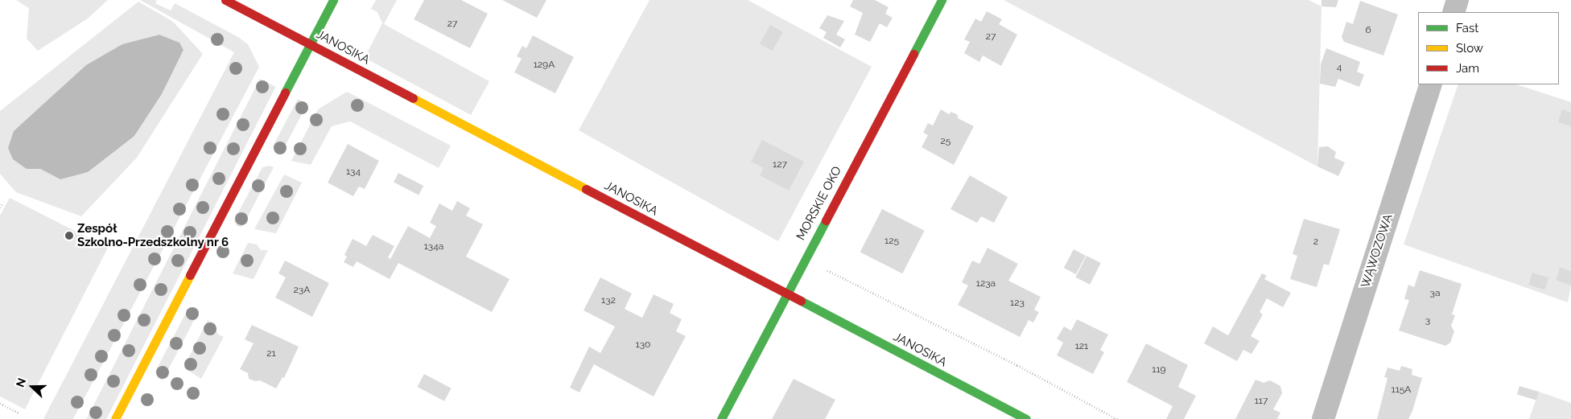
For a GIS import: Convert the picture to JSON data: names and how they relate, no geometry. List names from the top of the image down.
{
  "streets": {
    "street": ["JANOSIKA", "MORSKIE OKO", "WĄWOZOWA"]
  },
  "crossings": [
    ["JANOSIKA", "MORSKIE OKO"]
  ],
  "places": ["Zespół Szkolno-Przedszkolny nr 6"],
  "house_numbers": [
    "27",
    "6",
    "27",
    "129A",
    "4",
    "25",
    "127",
    "134",
    "125",
    "2",
    "134a",
    "123a",
    "23A",
    "3a",
    "132",
    "123",
    "3",
    "130",
    "121",
    "21",
    "119",
    "115A",
    "117"
  ],
  "legend": ["Fast", "Slow", "Jam"],
  "north": "left"
}
